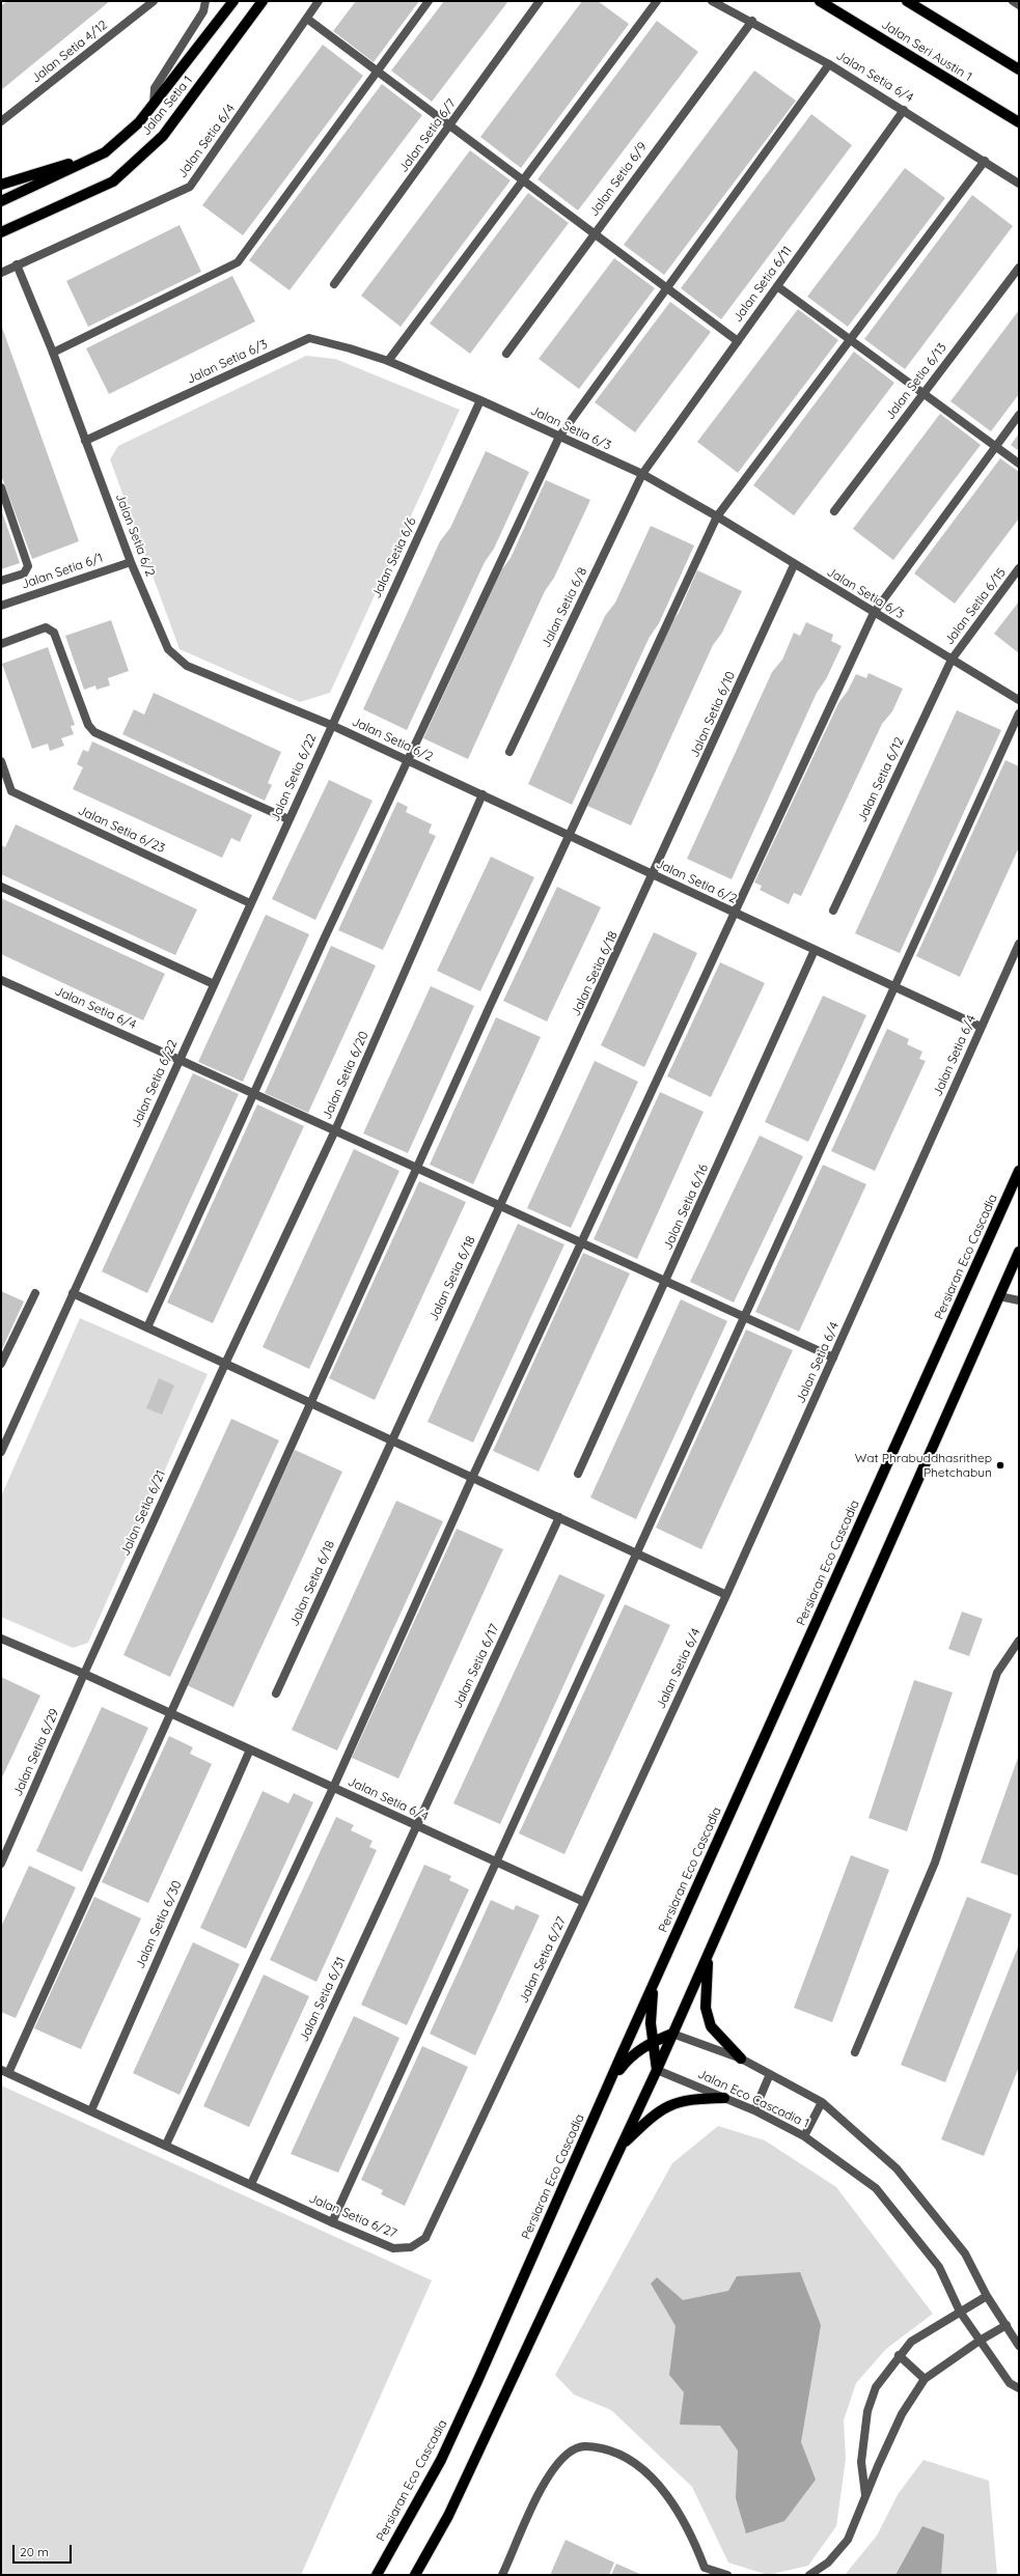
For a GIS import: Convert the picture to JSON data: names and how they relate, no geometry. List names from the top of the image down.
{
  "streets": {
    "main road": ["Jalan Seri Austin 1", "Jalan Setia 1", "Persiaran Eco Cascadia"],
    "street": [
      "Jalan Setia 4/12",
      "Jalan Setia 6/4",
      "Jalan Setia 6/7",
      "Jalan Setia 6/9",
      "Jalan Setia 6/11",
      "Jalan Setia 6/3",
      "Jalan Setia 6/13",
      "Jalan Setia 6/2",
      "Jalan Setia 6/6",
      "Jalan Setia 6/1",
      "Jalan Setia 6/15",
      "Jalan Setia 6/8",
      "Jalan Setia 6/10",
      "Jalan Setia 6/22",
      "Jalan Setia 6/12",
      "Jalan Setia 6/23",
      "Jalan Setia 6/18",
      "Jalan Setia 6/20",
      "Jalan Setia 6/16",
      "Jalan Setia 6/21",
      "Jalan Setia 6/17",
      "Jalan Setia 6/29",
      "Jalan Setia 6/30",
      "Jalan Setia 6/27",
      "Jalan Setia 6/31",
      "Jalan Eco Cascadia 1"
    ]
  },
  "crossings": [
    ["Jalan Setia 6/4", "Jalan Setia 6/9"],
    ["Jalan Setia 6/4", "Jalan Setia 6/11"],
    ["Jalan Setia 6/4", "Jalan Setia 6/2"],
    ["Jalan Setia 6/4", "Jalan Setia 6/22"],
    ["Jalan Setia 6/4", "Jalan Setia 6/18"],
    ["Jalan Setia 6/4", "Jalan Setia 6/20"],
    ["Jalan Setia 6/4", "Jalan Setia 6/16"],
    ["Jalan Setia 6/4", "Jalan Setia 6/21"],
    ["Jalan Setia 6/4", "Jalan Setia 6/17"],
    ["Jalan Setia 6/4", "Jalan Setia 6/29"],
    ["Jalan Setia 6/4", "Jalan Setia 6/30"],
    ["Jalan Setia 6/4", "Jalan Setia 6/27"],
    ["Jalan Setia 6/4", "Jalan Setia 6/31"],
    ["Jalan Setia 6/11", "Jalan Setia 6/3"],
    ["Jalan Setia 6/11", "Jalan Setia 6/8"],
    ["Jalan Setia 6/3", "Jalan Setia 6/2"],
    ["Jalan Setia 6/3", "Jalan Setia 6/6"],
    ["Jalan Setia 6/3", "Jalan Setia 6/15"],
    ["Jalan Setia 6/3", "Jalan Setia 6/8"],
    ["Jalan Setia 6/3", "Jalan Setia 6/10"],
    ["Jalan Setia 6/3", "Jalan Setia 6/12"],
    ["Jalan Setia 6/2", "Jalan Setia 6/6"],
    ["Jalan Setia 6/2", "Jalan Setia 6/1"],
    ["Jalan Setia 6/2", "Jalan Setia 6/10"],
    ["Jalan Setia 6/2", "Jalan Setia 6/22"],
    ["Jalan Setia 6/2", "Jalan Setia 6/18"],
    ["Jalan Setia 6/2", "Jalan Setia 6/20"],
    ["Jalan Setia 6/2", "Jalan Setia 6/16"],
    ["Jalan Setia 6/6", "Jalan Setia 6/22"],
    ["Jalan Setia 6/15", "Jalan Setia 6/12"],
    ["Jalan Setia 6/10", "Jalan Setia 6/18"],
    ["Jalan Setia 6/22", "Jalan Setia 6/23"],
    ["Jalan Setia 6/20", "Jalan Setia 6/21"],
    ["Jalan Setia 6/21", "Jalan Setia 6/29"],
    ["Jalan Setia 6/17", "Jalan Setia 6/31"],
    ["Jalan Setia 6/30", "Jalan Setia 6/27"],
    ["Jalan Setia 6/27", "Jalan Setia 6/31"]
  ],
  "places": ["Wat Phrabuddhasrithep Phetchabun"],
  "scale_bar": "20 m"
}
